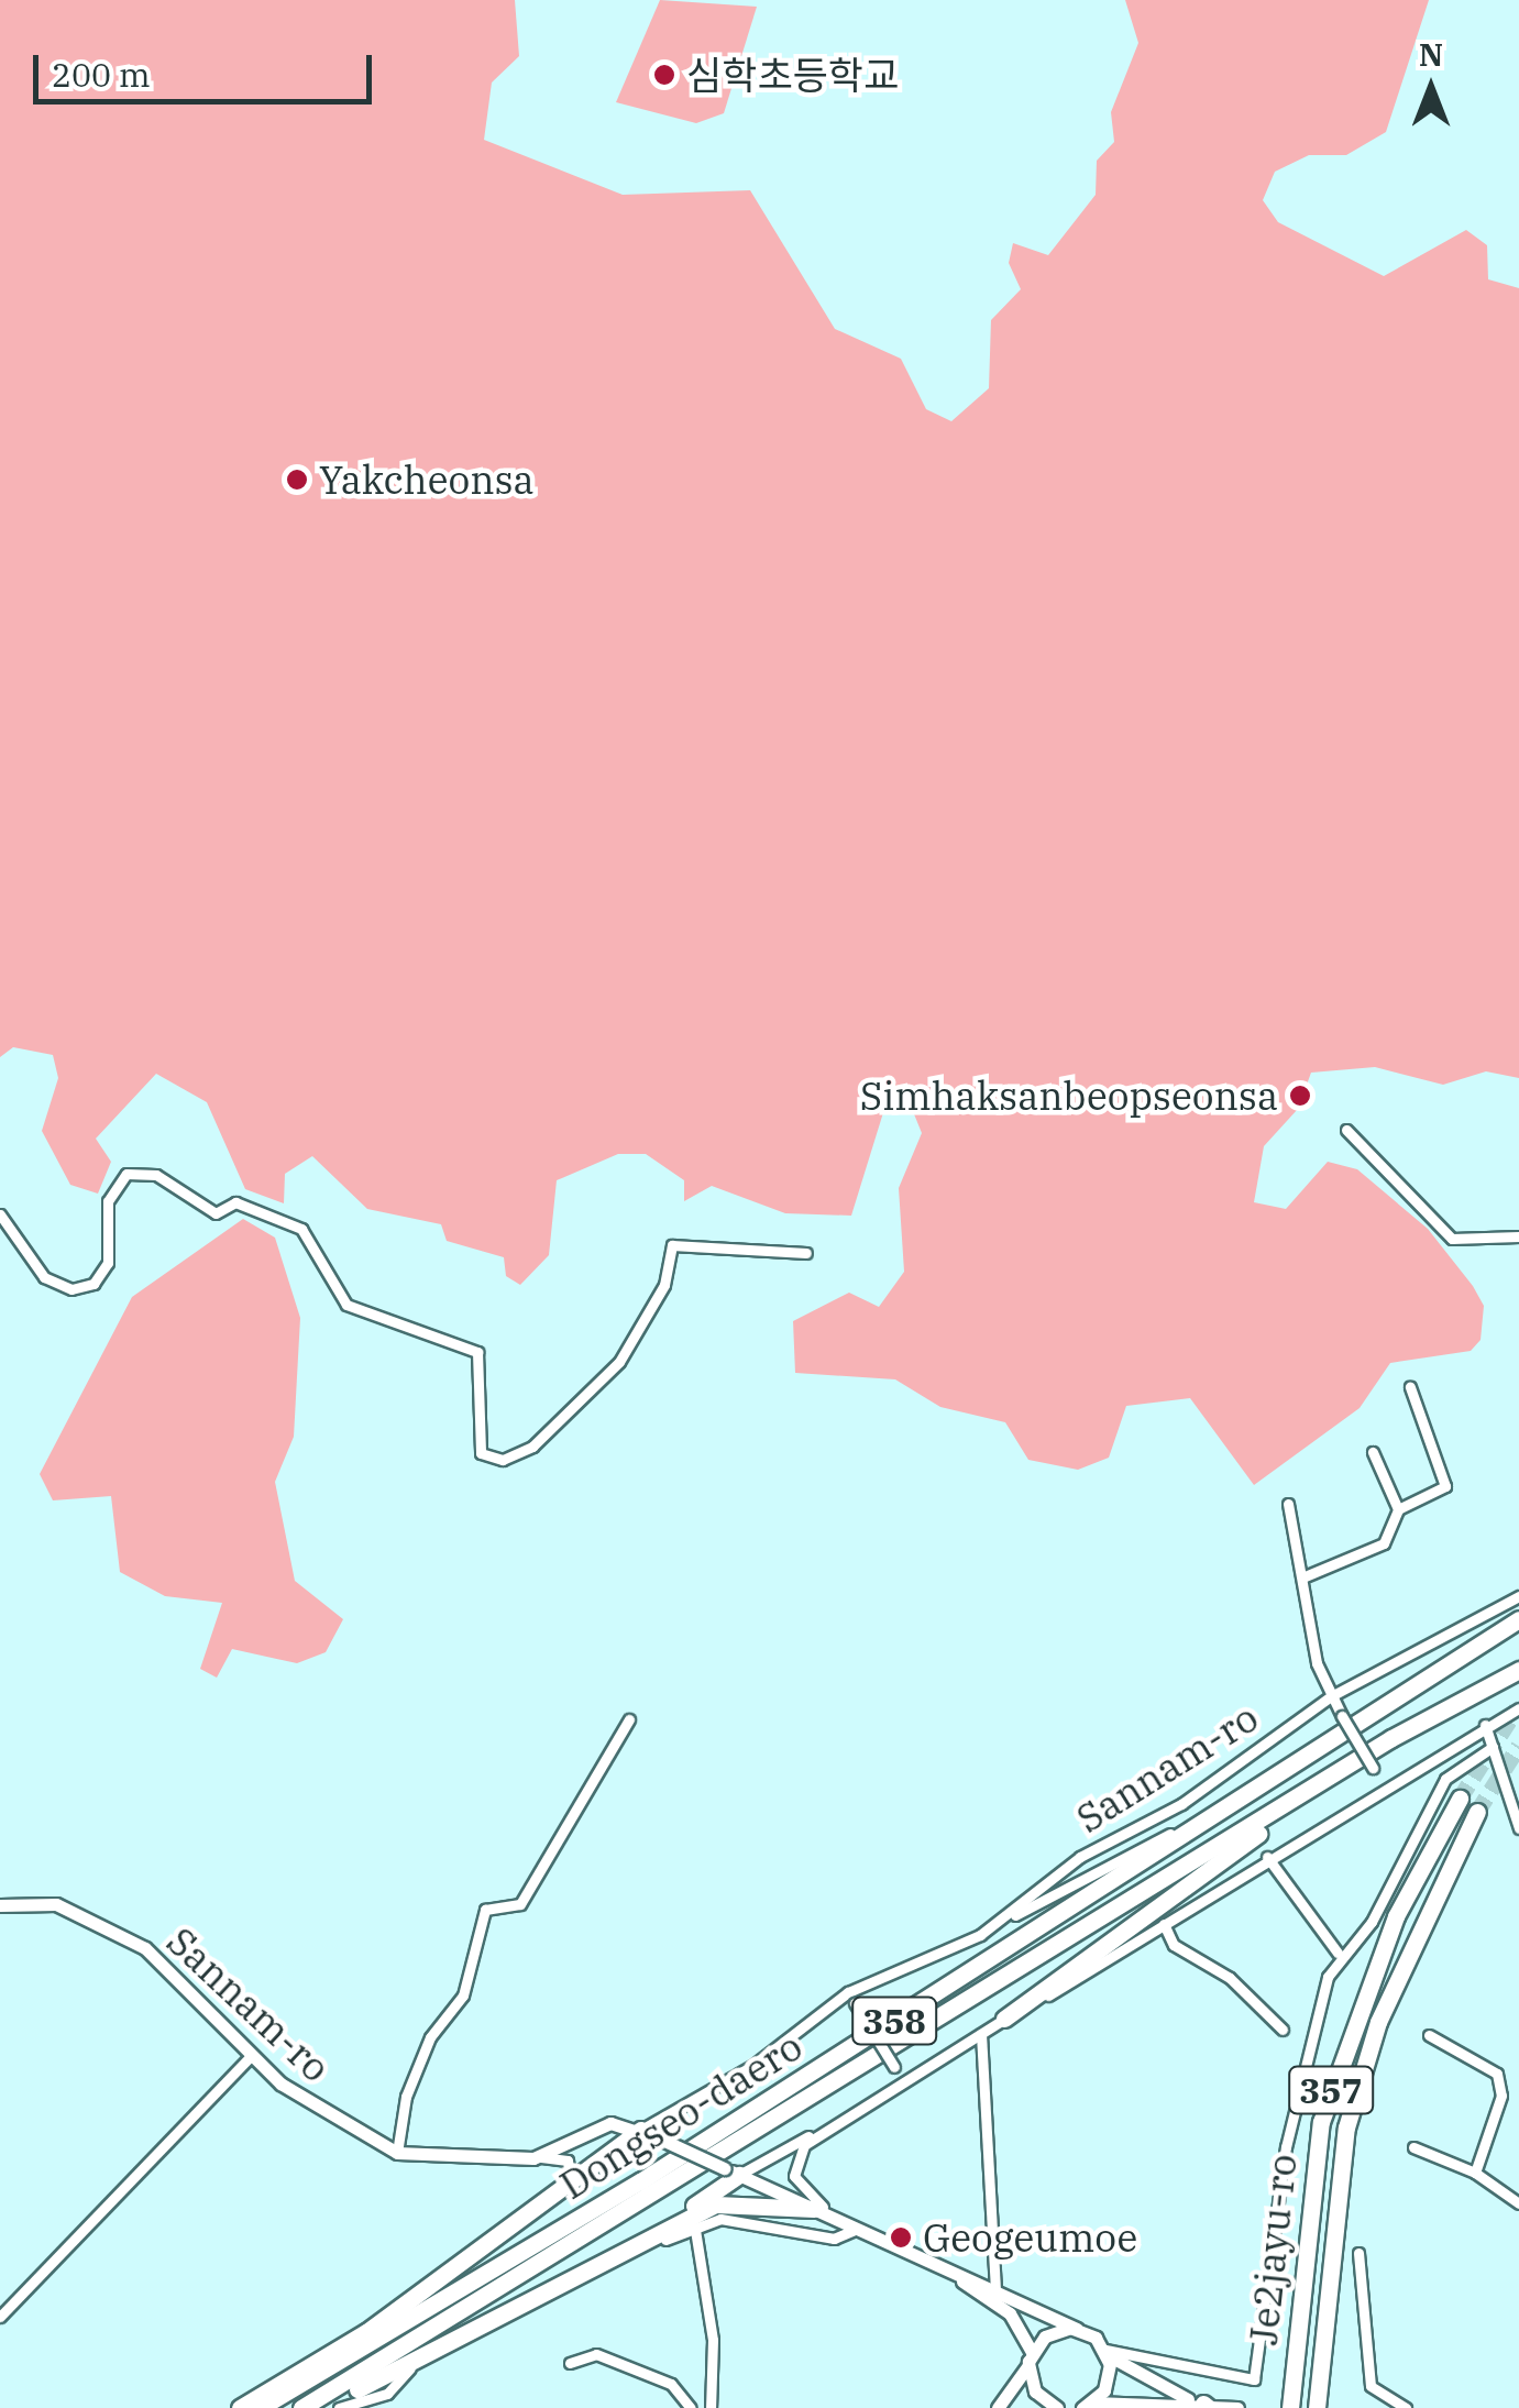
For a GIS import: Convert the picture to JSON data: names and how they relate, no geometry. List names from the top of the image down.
{
  "streets": {
    "highway": [
      "358",
      "357",
      "Dongseo-daero",
      "Je2jayu-ro"
    ],
    "street": ["Sannam-ro"]
  },
  "places": [
    "심학초등학교",
    "Yakcheonsa",
    "Simhaksanbeopseonsa",
    "Geogeumoe"
  ],
  "scale_bar": "200 m",
  "north": "top"
}
